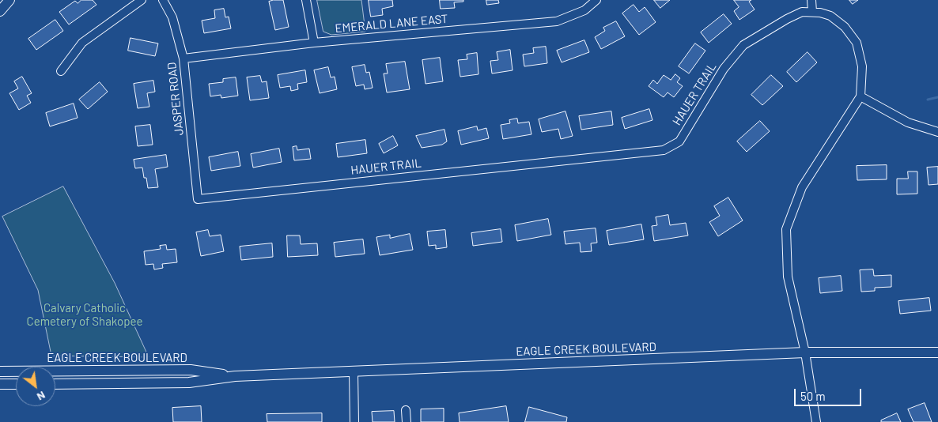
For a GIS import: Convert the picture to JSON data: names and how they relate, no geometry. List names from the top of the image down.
{
  "streets": {
    "street": [
      "EMERALD LANE EAST",
      "HAUER TRAIL",
      "JASPER ROAD",
      "EAGLE CREEK BOULEVARD"
    ]
  },
  "crossings": [
    ["EMERALD LANE EAST", "JASPER ROAD"],
    ["HAUER TRAIL", "JASPER ROAD"],
    ["HAUER TRAIL", "EAGLE CREEK BOULEVARD"]
  ],
  "parks": ["Calvary Catholic Cemetery of Shakopee"],
  "scale_bar": "50 m",
  "north": "bottom right"
}
